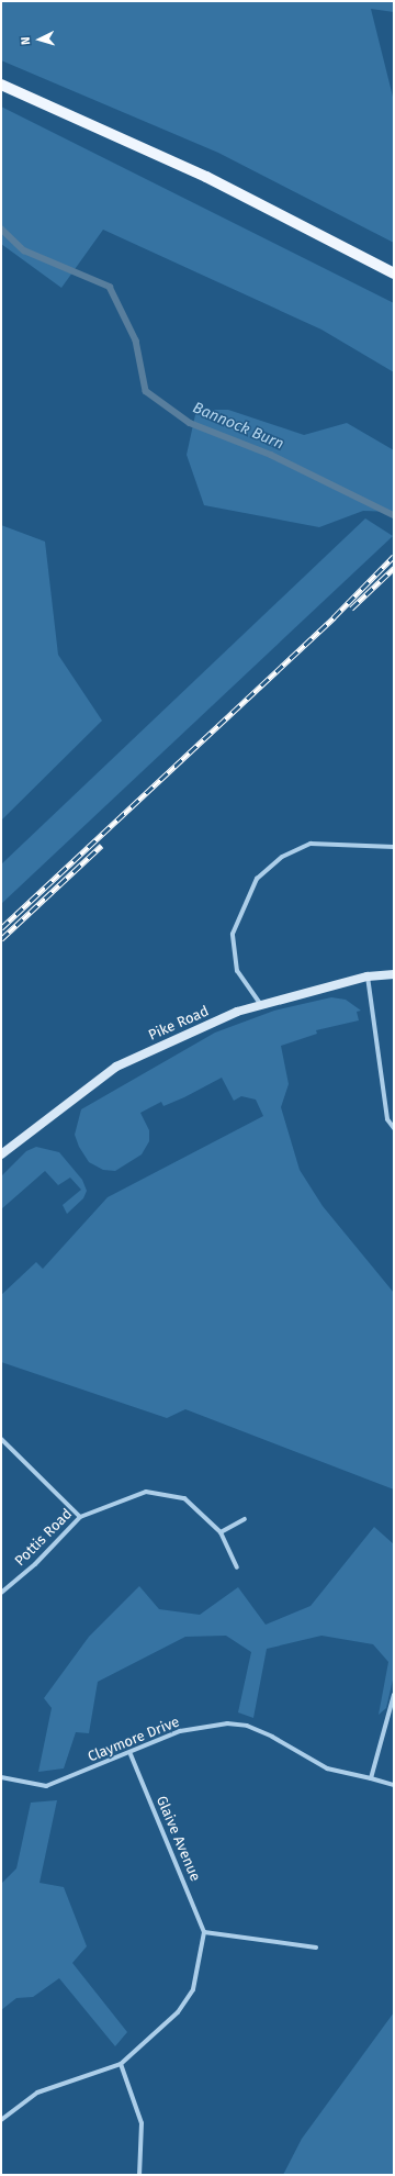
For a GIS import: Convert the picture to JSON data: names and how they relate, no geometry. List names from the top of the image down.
{
  "streets": {
    "street": [
      "Pike Road",
      "Pottis Road",
      "Claymore Drive",
      "Glaive Avenue"
    ]
  },
  "crossings": [
    ["Claymore Drive", "Glaive Avenue"]
  ],
  "water": ["Bannock Burn"],
  "north": "left"
}
